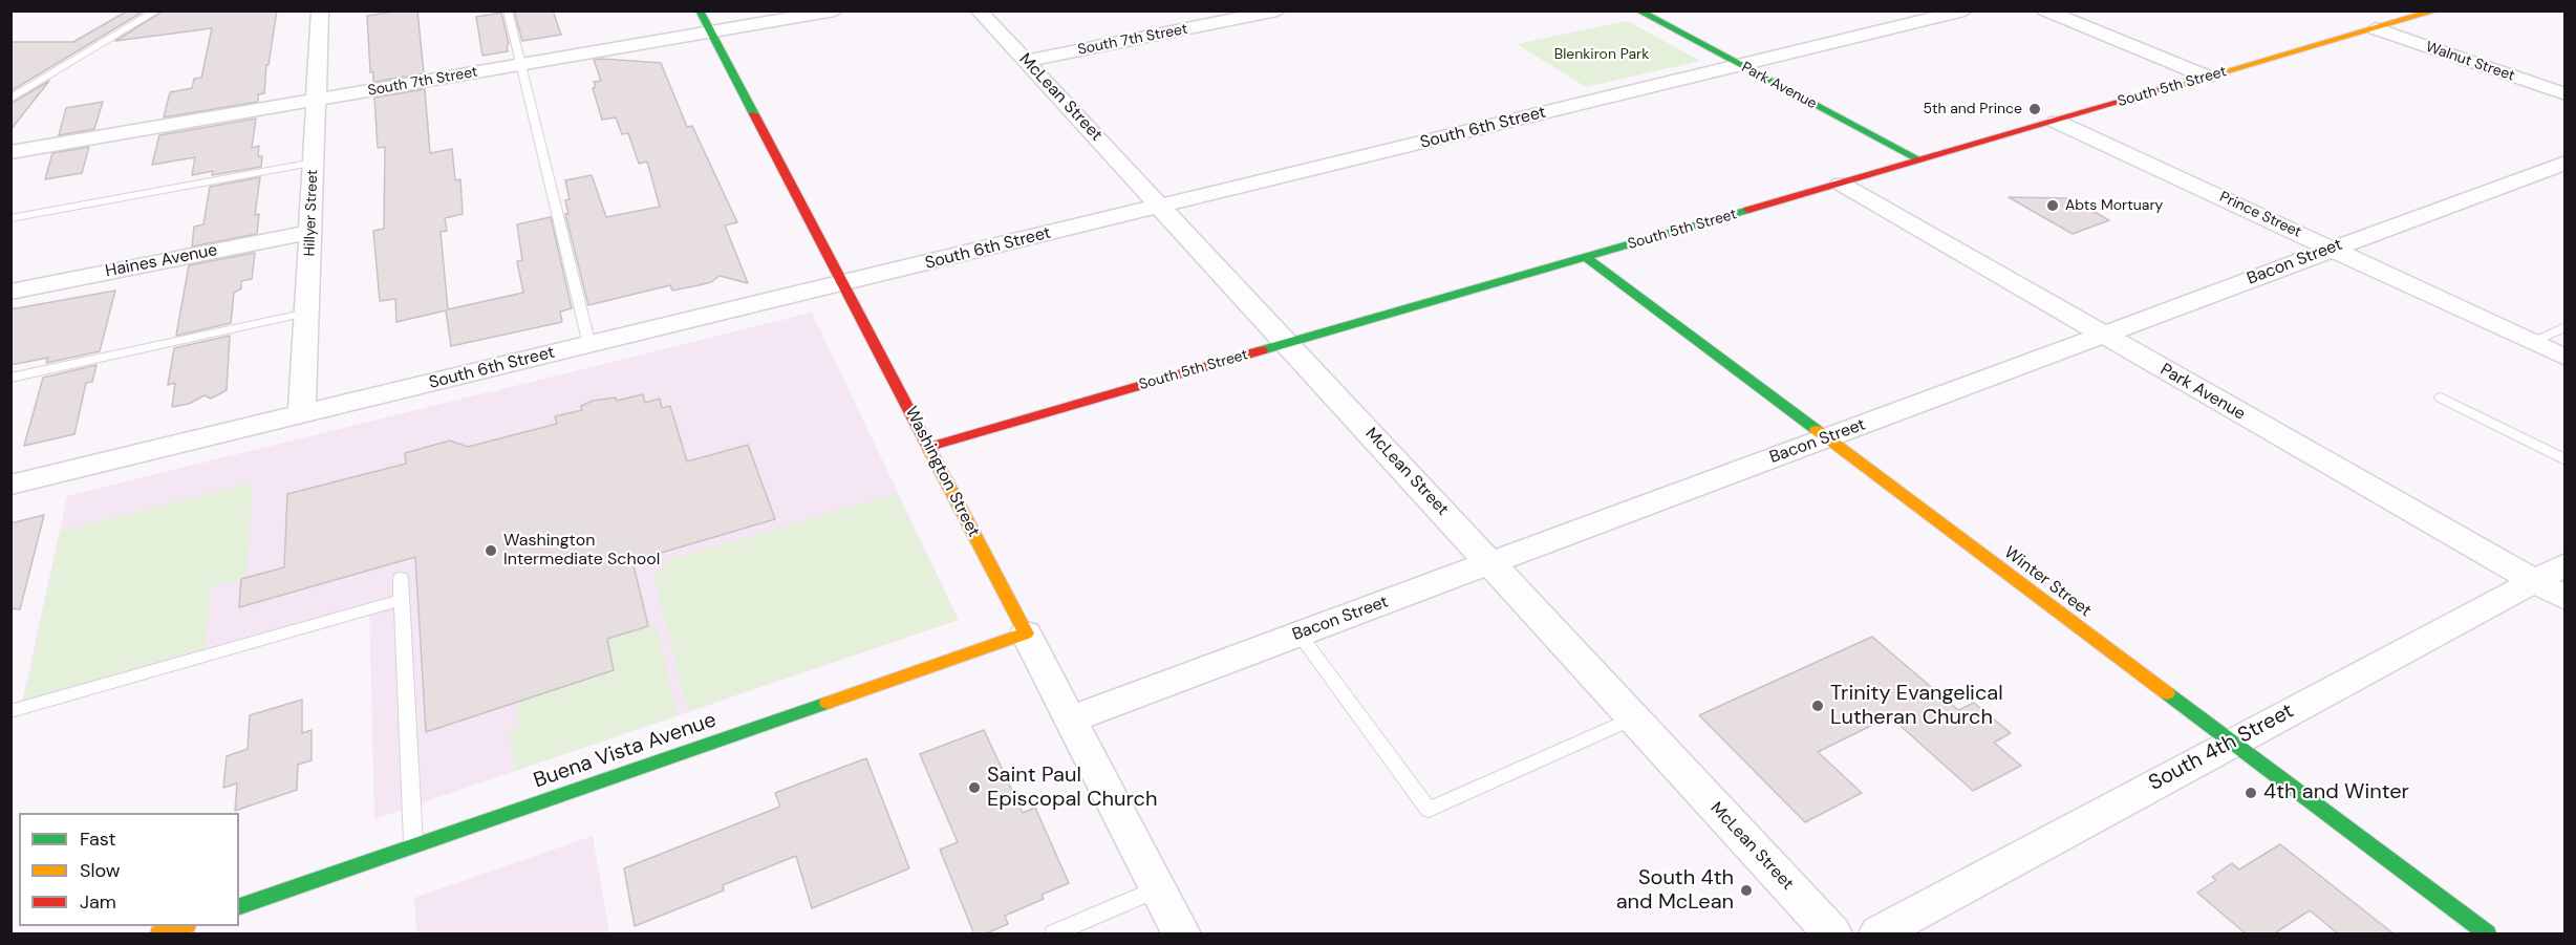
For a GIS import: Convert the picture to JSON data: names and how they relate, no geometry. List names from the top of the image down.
{
  "streets": {
    "street": [
      "South 7th Street",
      "Walnut Street",
      "Park Avenue",
      "South 5th Street",
      "McLean Street",
      "South 6th Street",
      "Hillyer Street",
      "Prince Street",
      "Haines Avenue",
      "Bacon Street",
      "Washington Street",
      "Winter Street",
      "South 4th Street",
      "Buena Vista Avenue"
    ]
  },
  "crossings": [
    ["South 7th Street", "McLean Street"],
    ["South 7th Street", "Hillyer Street"],
    ["South 7th Street", "Washington Street"],
    ["Walnut Street", "South 5th Street"],
    ["Park Avenue", "South 5th Street"],
    ["Park Avenue", "South 6th Street"],
    ["Park Avenue", "Bacon Street"],
    ["Park Avenue", "South 4th Street"],
    ["South 5th Street", "McLean Street"],
    ["South 5th Street", "Prince Street"],
    ["South 5th Street", "Washington Street"],
    ["South 5th Street", "Winter Street"],
    ["McLean Street", "South 6th Street"],
    ["McLean Street", "Bacon Street"],
    ["South 6th Street", "Hillyer Street"],
    ["South 6th Street", "Washington Street"],
    ["Hillyer Street", "Haines Avenue"],
    ["Prince Street", "Bacon Street"],
    ["Bacon Street", "Washington Street"],
    ["Bacon Street", "Winter Street"],
    ["Washington Street", "Buena Vista Avenue"],
    ["Winter Street", "South 4th Street"]
  ],
  "parks": ["Blenkiron Park"],
  "places": [
    "5th and Prince",
    "Abts Mortuary",
    "Washington Intermediate School",
    "Trinity Evangelical Lutheran Church",
    "Saint Paul Episcopal Church",
    "4th and Winter",
    "South 4th and McLean"
  ],
  "legend": ["Fast", "Slow", "Jam"]
}
